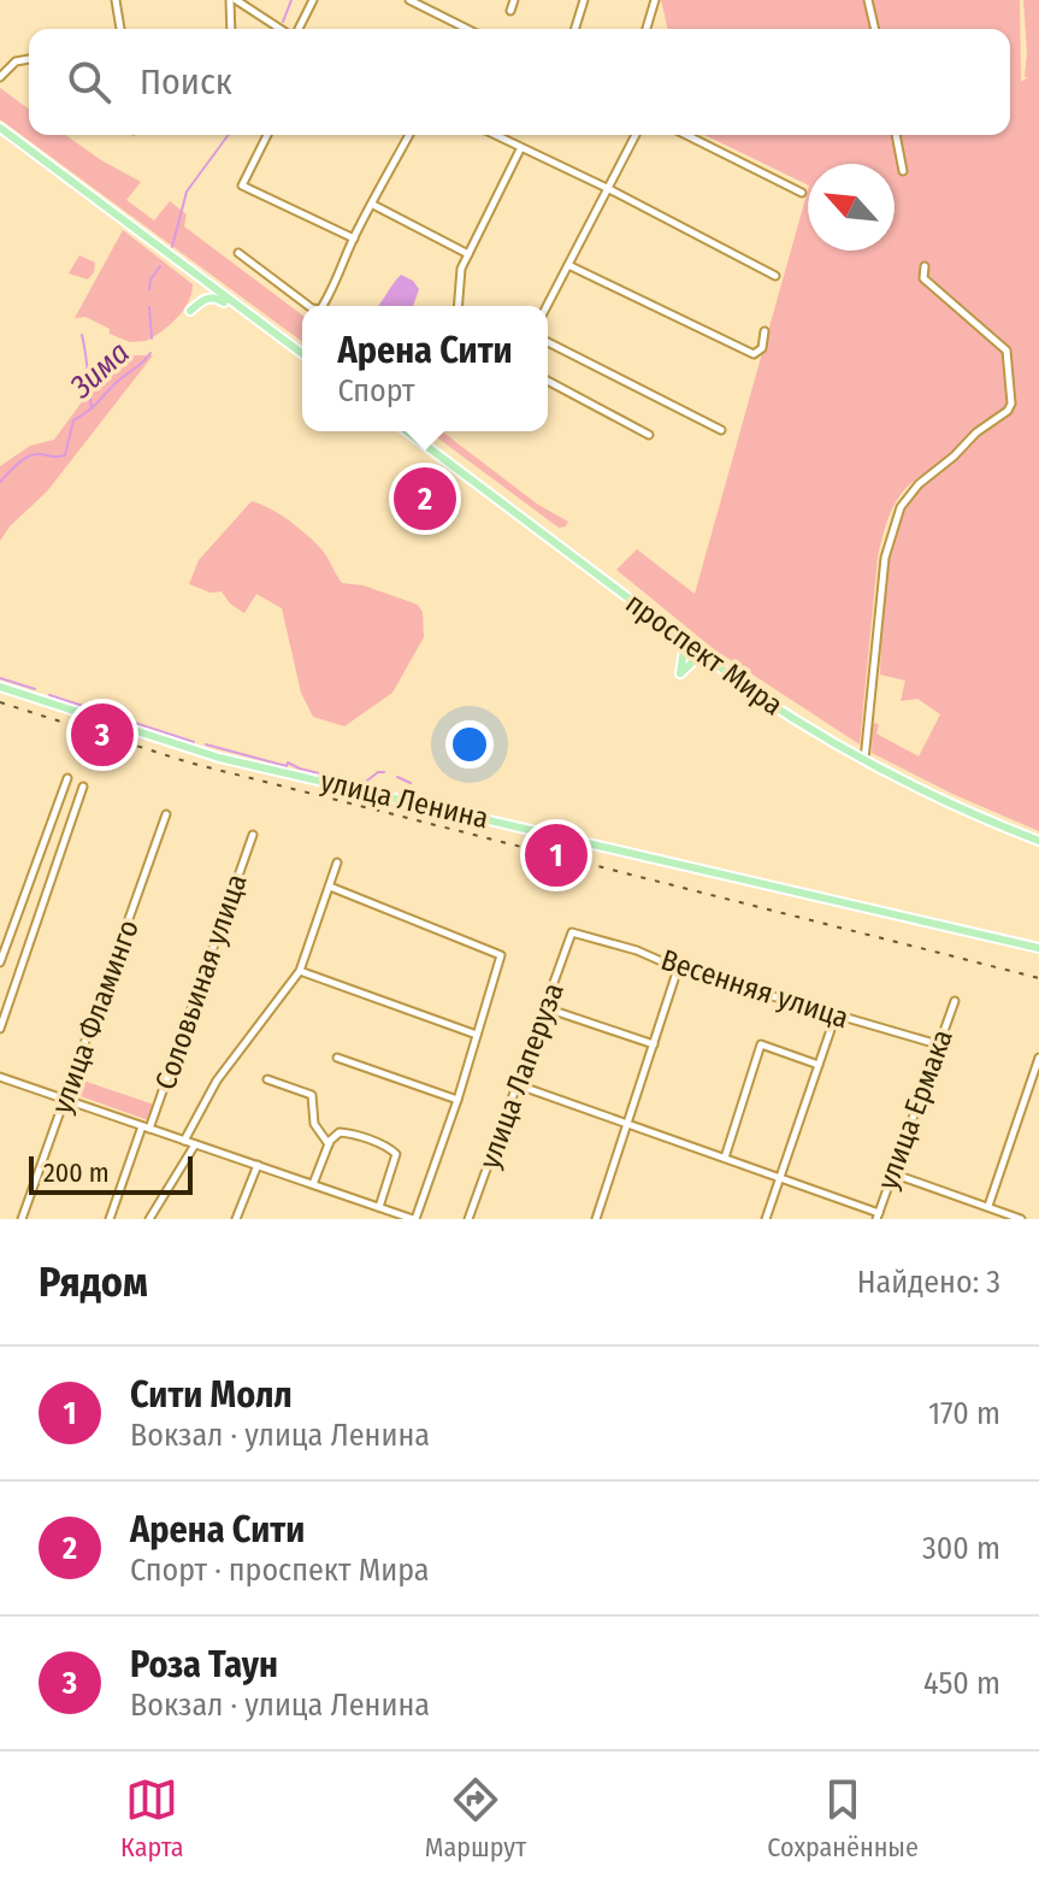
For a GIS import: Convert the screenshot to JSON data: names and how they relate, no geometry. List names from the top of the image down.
{
  "streets": {
    "main road": ["проспект Мира", "улица Ленина"],
    "street": [
      "Соловьиная улица",
      "Весенняя улица",
      "улица Фламинго",
      "улица Лаперуза",
      "улица Ермака"
    ]
  },
  "crossings": [
    ["Весенняя улица", "улица Лаперуза"],
    ["Весенняя улица", "улица Ермака"]
  ],
  "water": ["Зима"],
  "scale_bar": "200 m",
  "north": "top left",
  "page": {
    "search": "Поиск",
    "popup": ["Арена Сити", "Спорт"],
    "pins": ["2", "3", "1"],
    "scale": "200 m",
    "heading": ["Рядом", "Найдено: 3"],
    "list": [
      {
        "mark": "1",
        "name": "Сити Молл",
        "note": "Вокзал · улица Ленина",
        "value": "170 m"
      },
      {
        "mark": "2",
        "name": "Арена Сити",
        "note": "Спорт · проспект Мира",
        "value": "300 m"
      },
      {
        "mark": "3",
        "name": "Роза Таун",
        "note": "Вокзал · улица Ленина",
        "value": "450 m"
      }
    ],
    "nav": ["Карта", "Маршрут", "Сохранённые"]
  }
}
